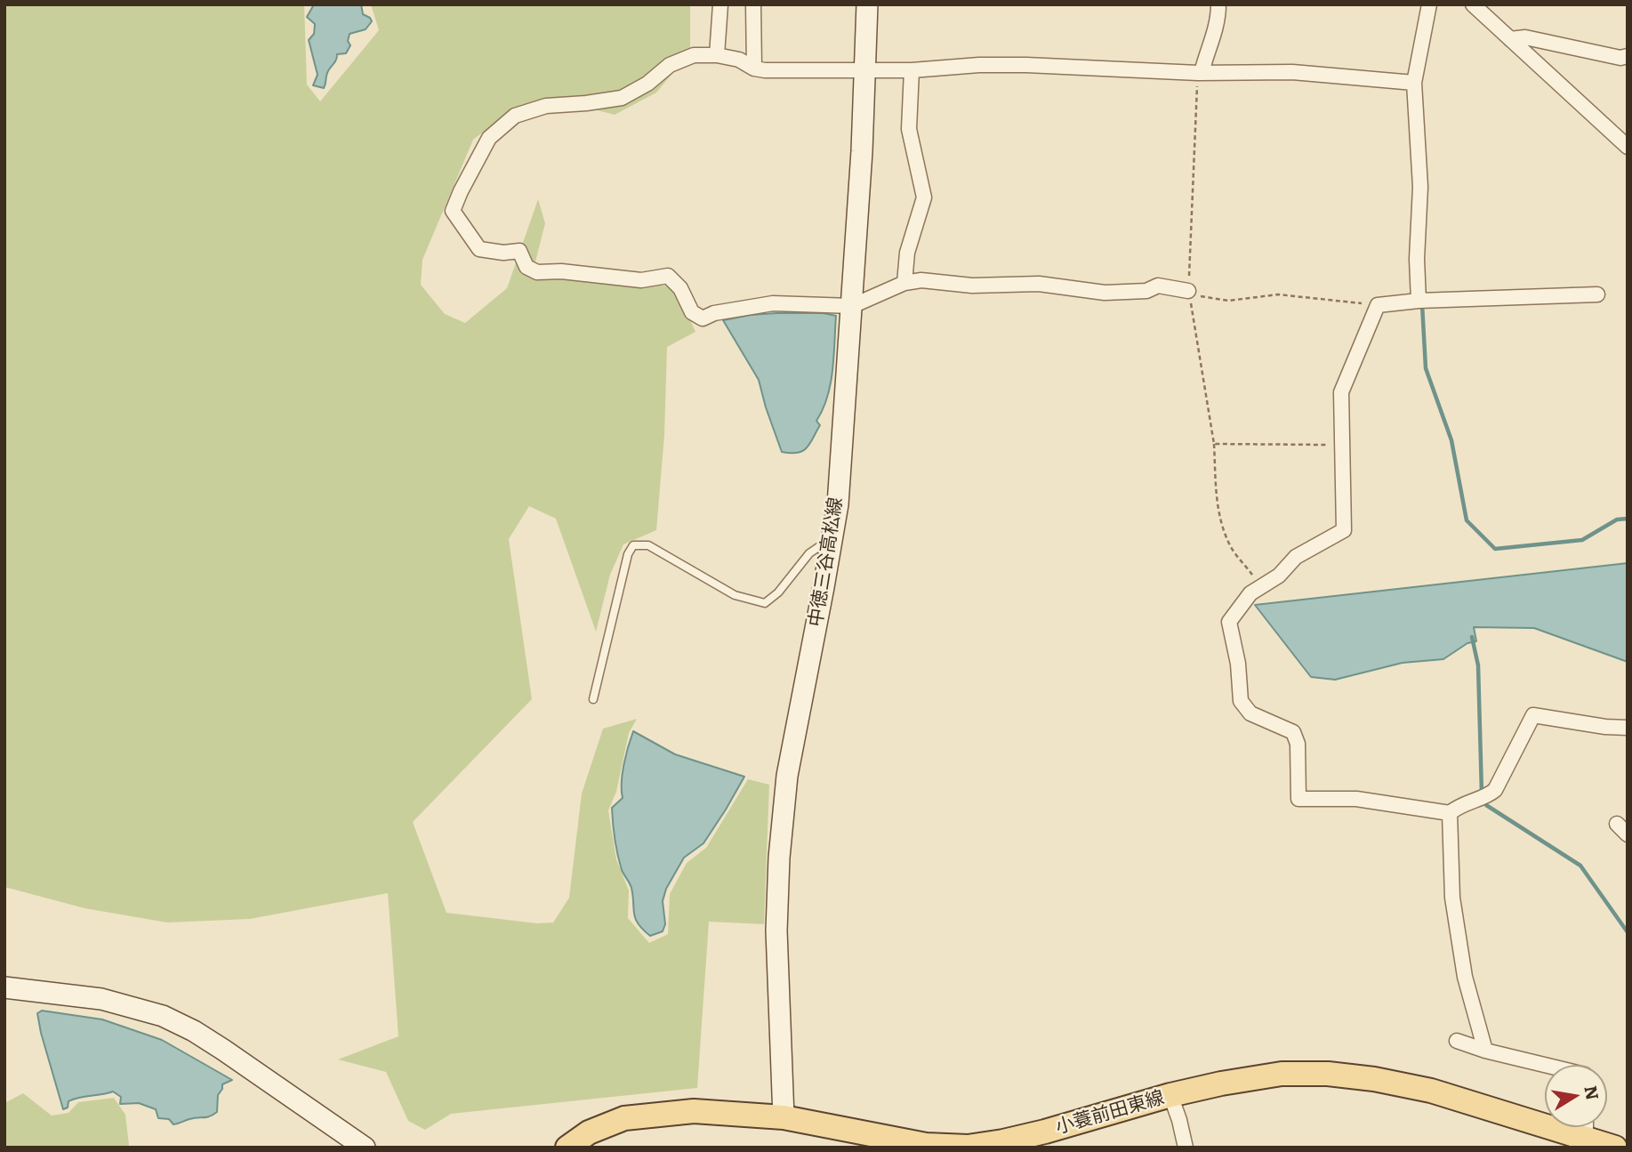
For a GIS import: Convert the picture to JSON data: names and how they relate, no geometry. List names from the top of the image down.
{
  "streets": {
    "main road": ["中徳三谷高松線", "小蓑前田東線"]
  },
  "crossings": [
    ["中徳三谷高松線", "小蓑前田東線"]
  ],
  "north": "right"
}
